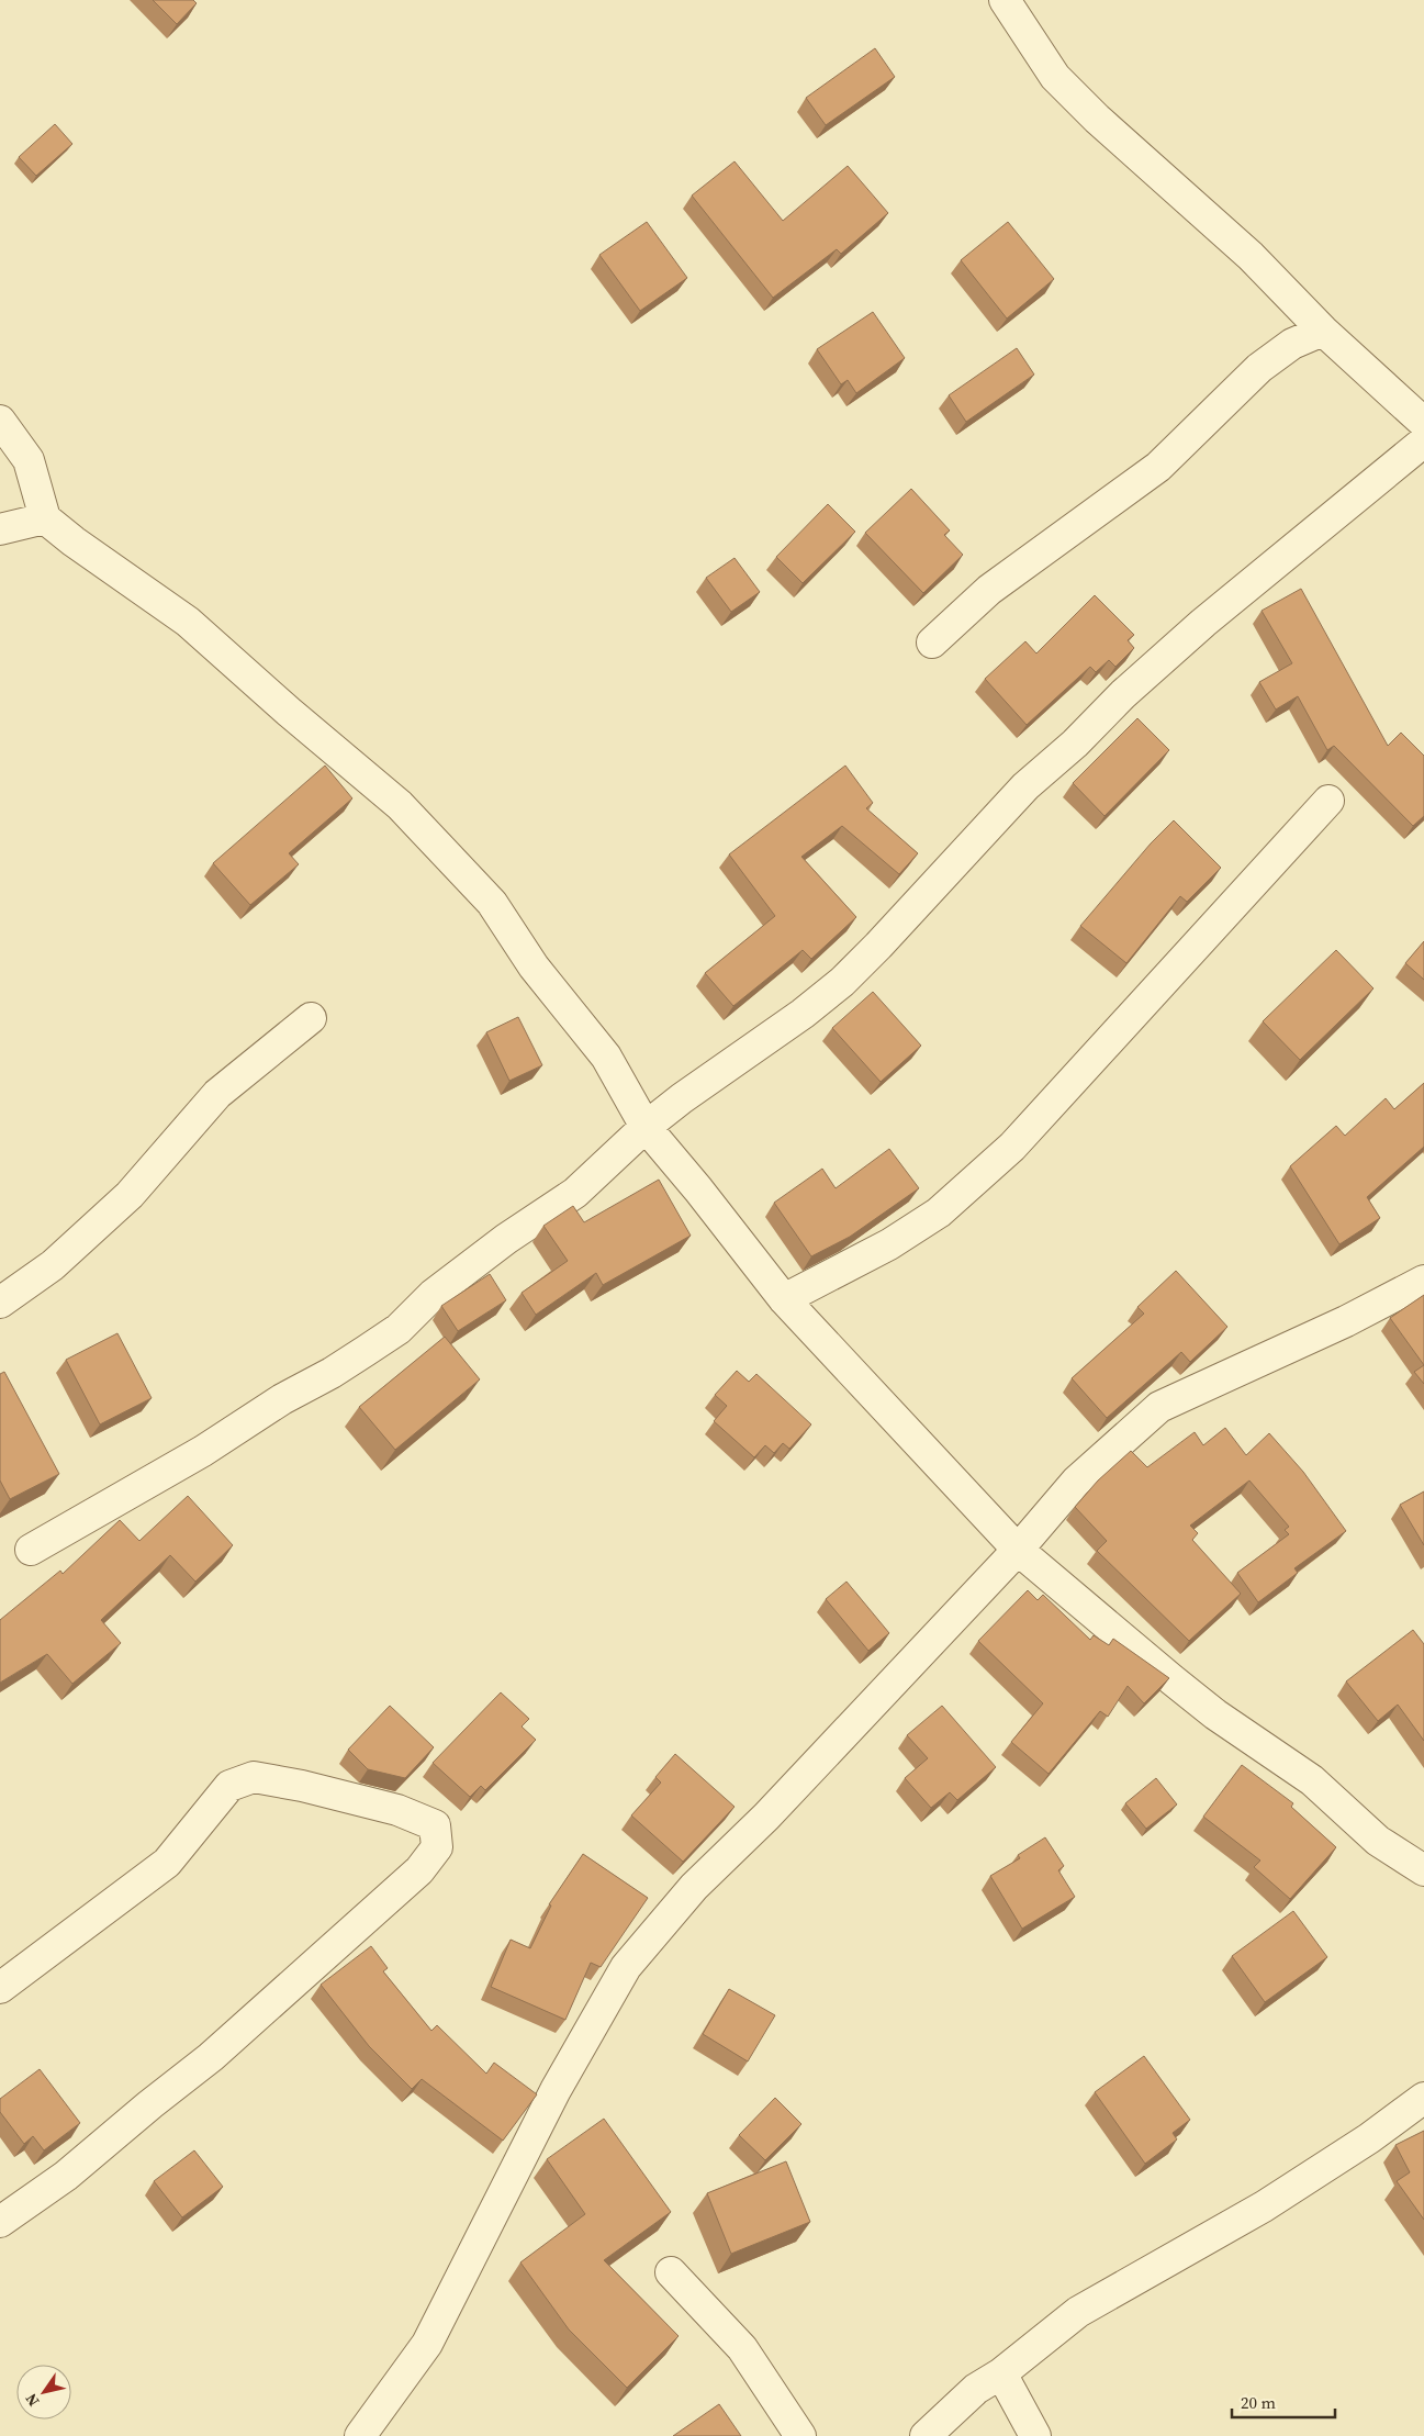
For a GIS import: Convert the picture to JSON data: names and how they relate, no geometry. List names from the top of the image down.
{
  "scale_bar": "20 m",
  "north": "bottom left"
}
